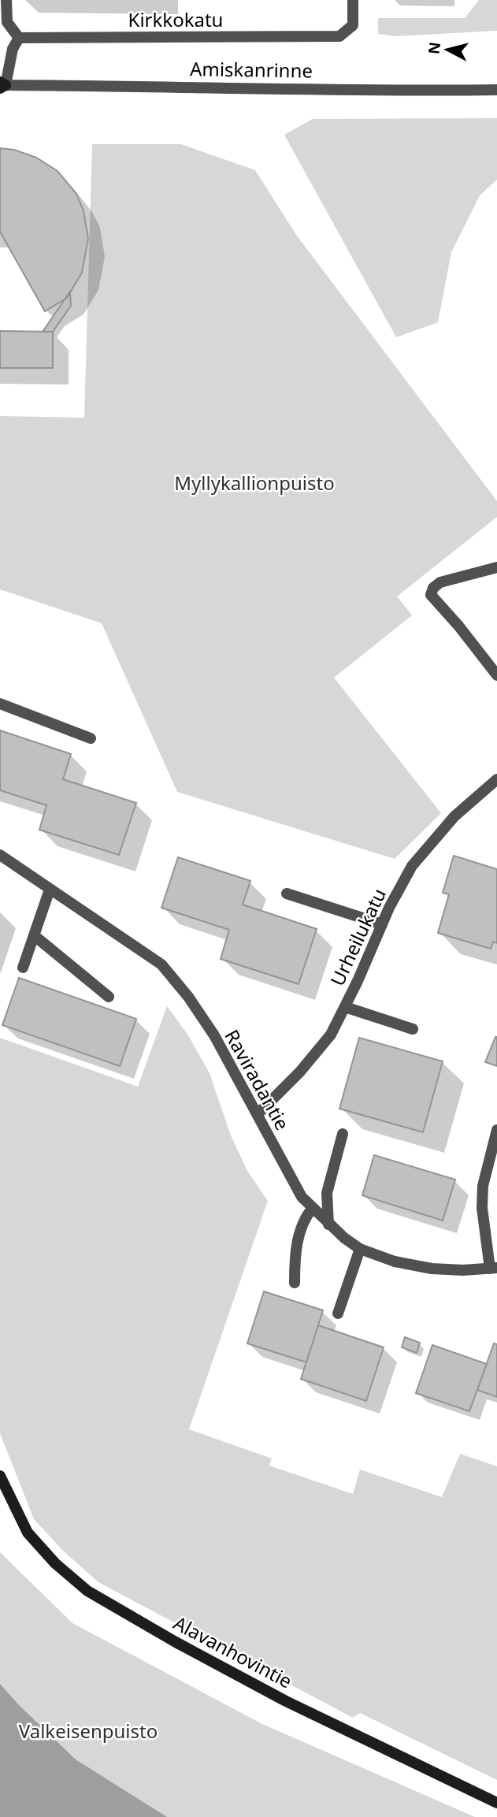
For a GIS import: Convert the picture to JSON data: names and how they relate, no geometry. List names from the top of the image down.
{
  "streets": {
    "main road": ["Alavanhovintie"],
    "street": [
      "Kirkkokatu",
      "Amiskanrinne",
      "Urheilukatu",
      "Raviradantie"
    ]
  },
  "crossings": [
    ["Urheilukatu", "Raviradantie"]
  ],
  "parks": ["Myllykallionpuisto", "Valkeisenpuisto"],
  "north": "left"
}
